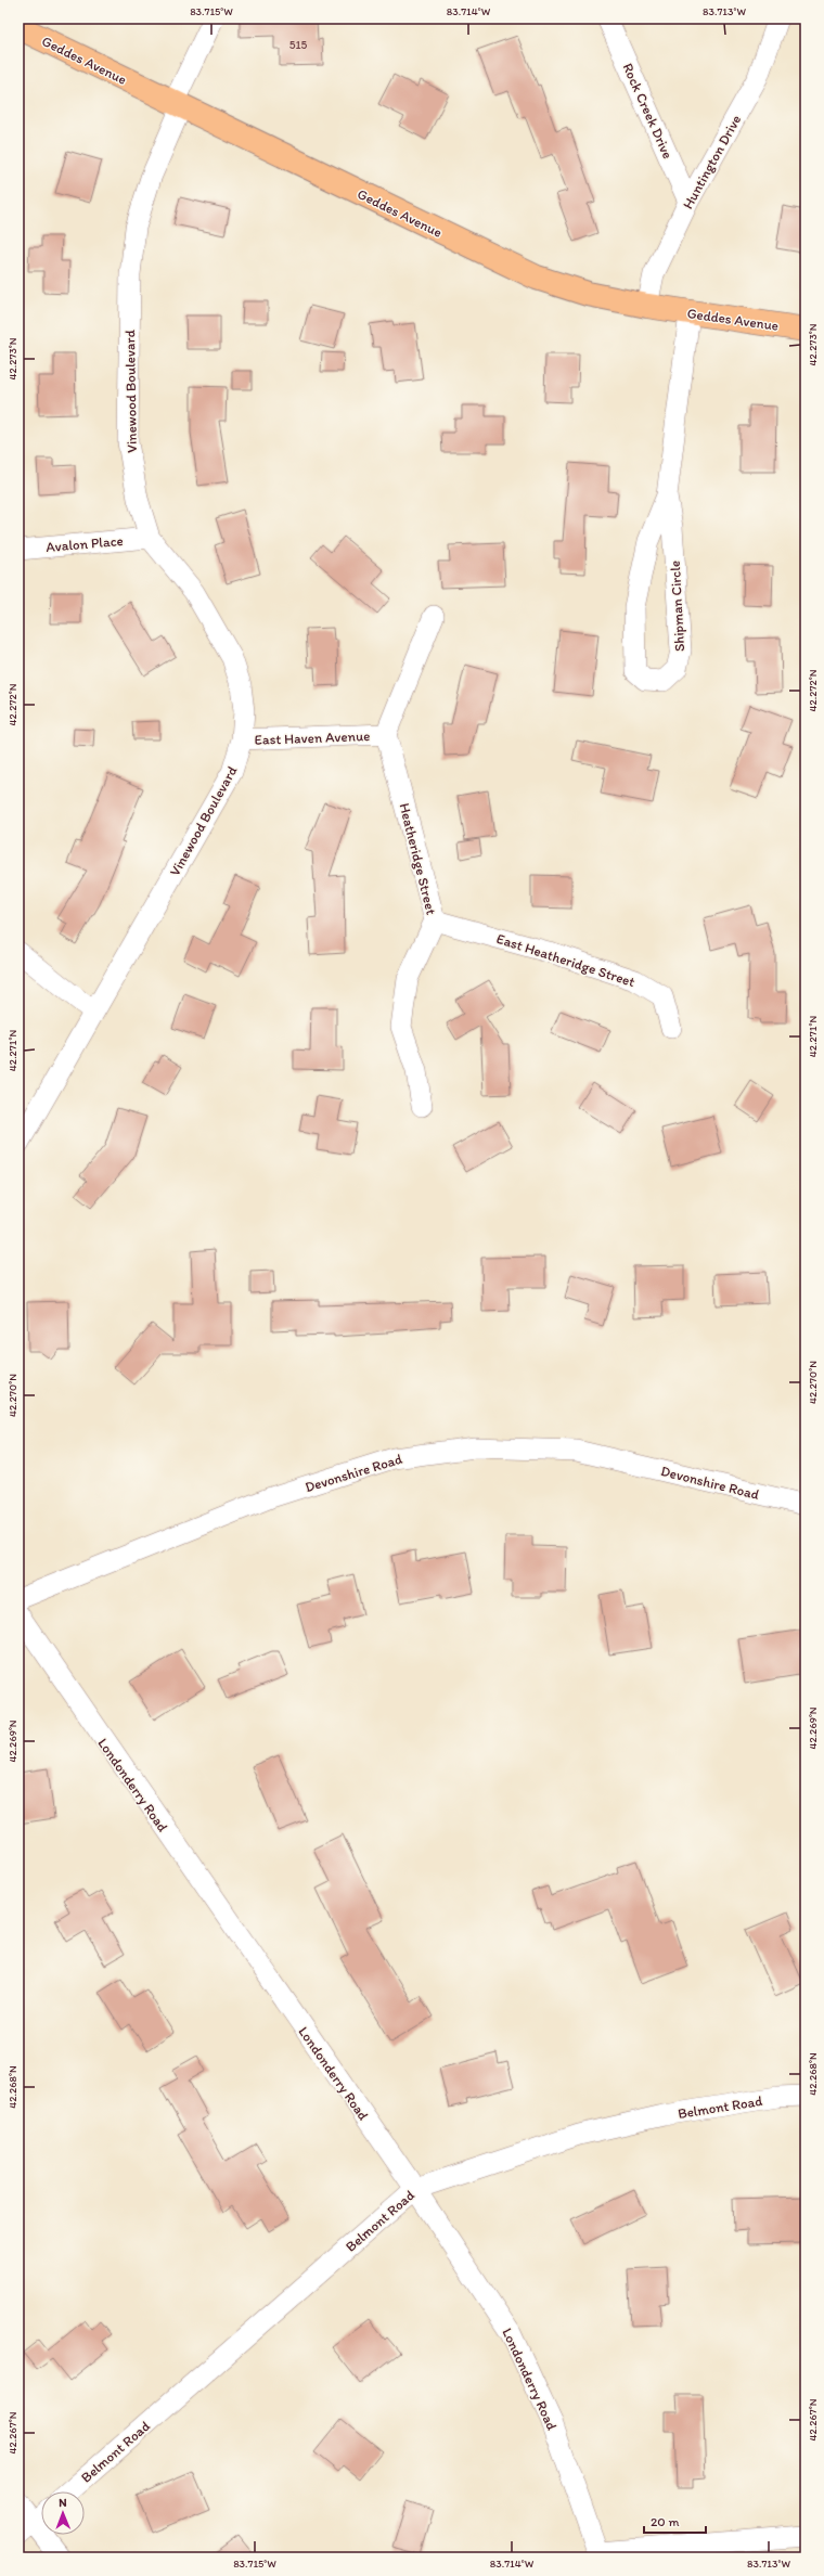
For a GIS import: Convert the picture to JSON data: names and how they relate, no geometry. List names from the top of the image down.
{
  "streets": {
    "main road": ["Geddes Avenue"],
    "street": [
      "Rock Creek Drive",
      "Huntington Drive",
      "Vinewood Boulevard",
      "Avalon Place",
      "Shipman Circle",
      "East Haven Avenue",
      "Heatheridge Street",
      "East Heatheridge Street",
      "Devonshire Road",
      "Londonderry Road",
      "Belmont Road"
    ]
  },
  "crossings": [
    ["Geddes Avenue", "Huntington Drive"],
    ["Geddes Avenue", "Vinewood Boulevard"],
    ["Geddes Avenue", "Shipman Circle"],
    ["Rock Creek Drive", "Huntington Drive"],
    ["Vinewood Boulevard", "Avalon Place"],
    ["Vinewood Boulevard", "East Haven Avenue"],
    ["East Haven Avenue", "Heatheridge Street"],
    ["Heatheridge Street", "East Heatheridge Street"],
    ["Londonderry Road", "Belmont Road"]
  ],
  "house_numbers": ["515"],
  "scale_bar": "20 m",
  "north": "top",
  "coordinates": [
    "83.715°W",
    "83.714°W",
    "83.713°W",
    "42.273°N",
    "42.272°N",
    "42.271°N",
    "42.270°N",
    "42.269°N",
    "42.268°N",
    "42.267°N"
  ]
}
